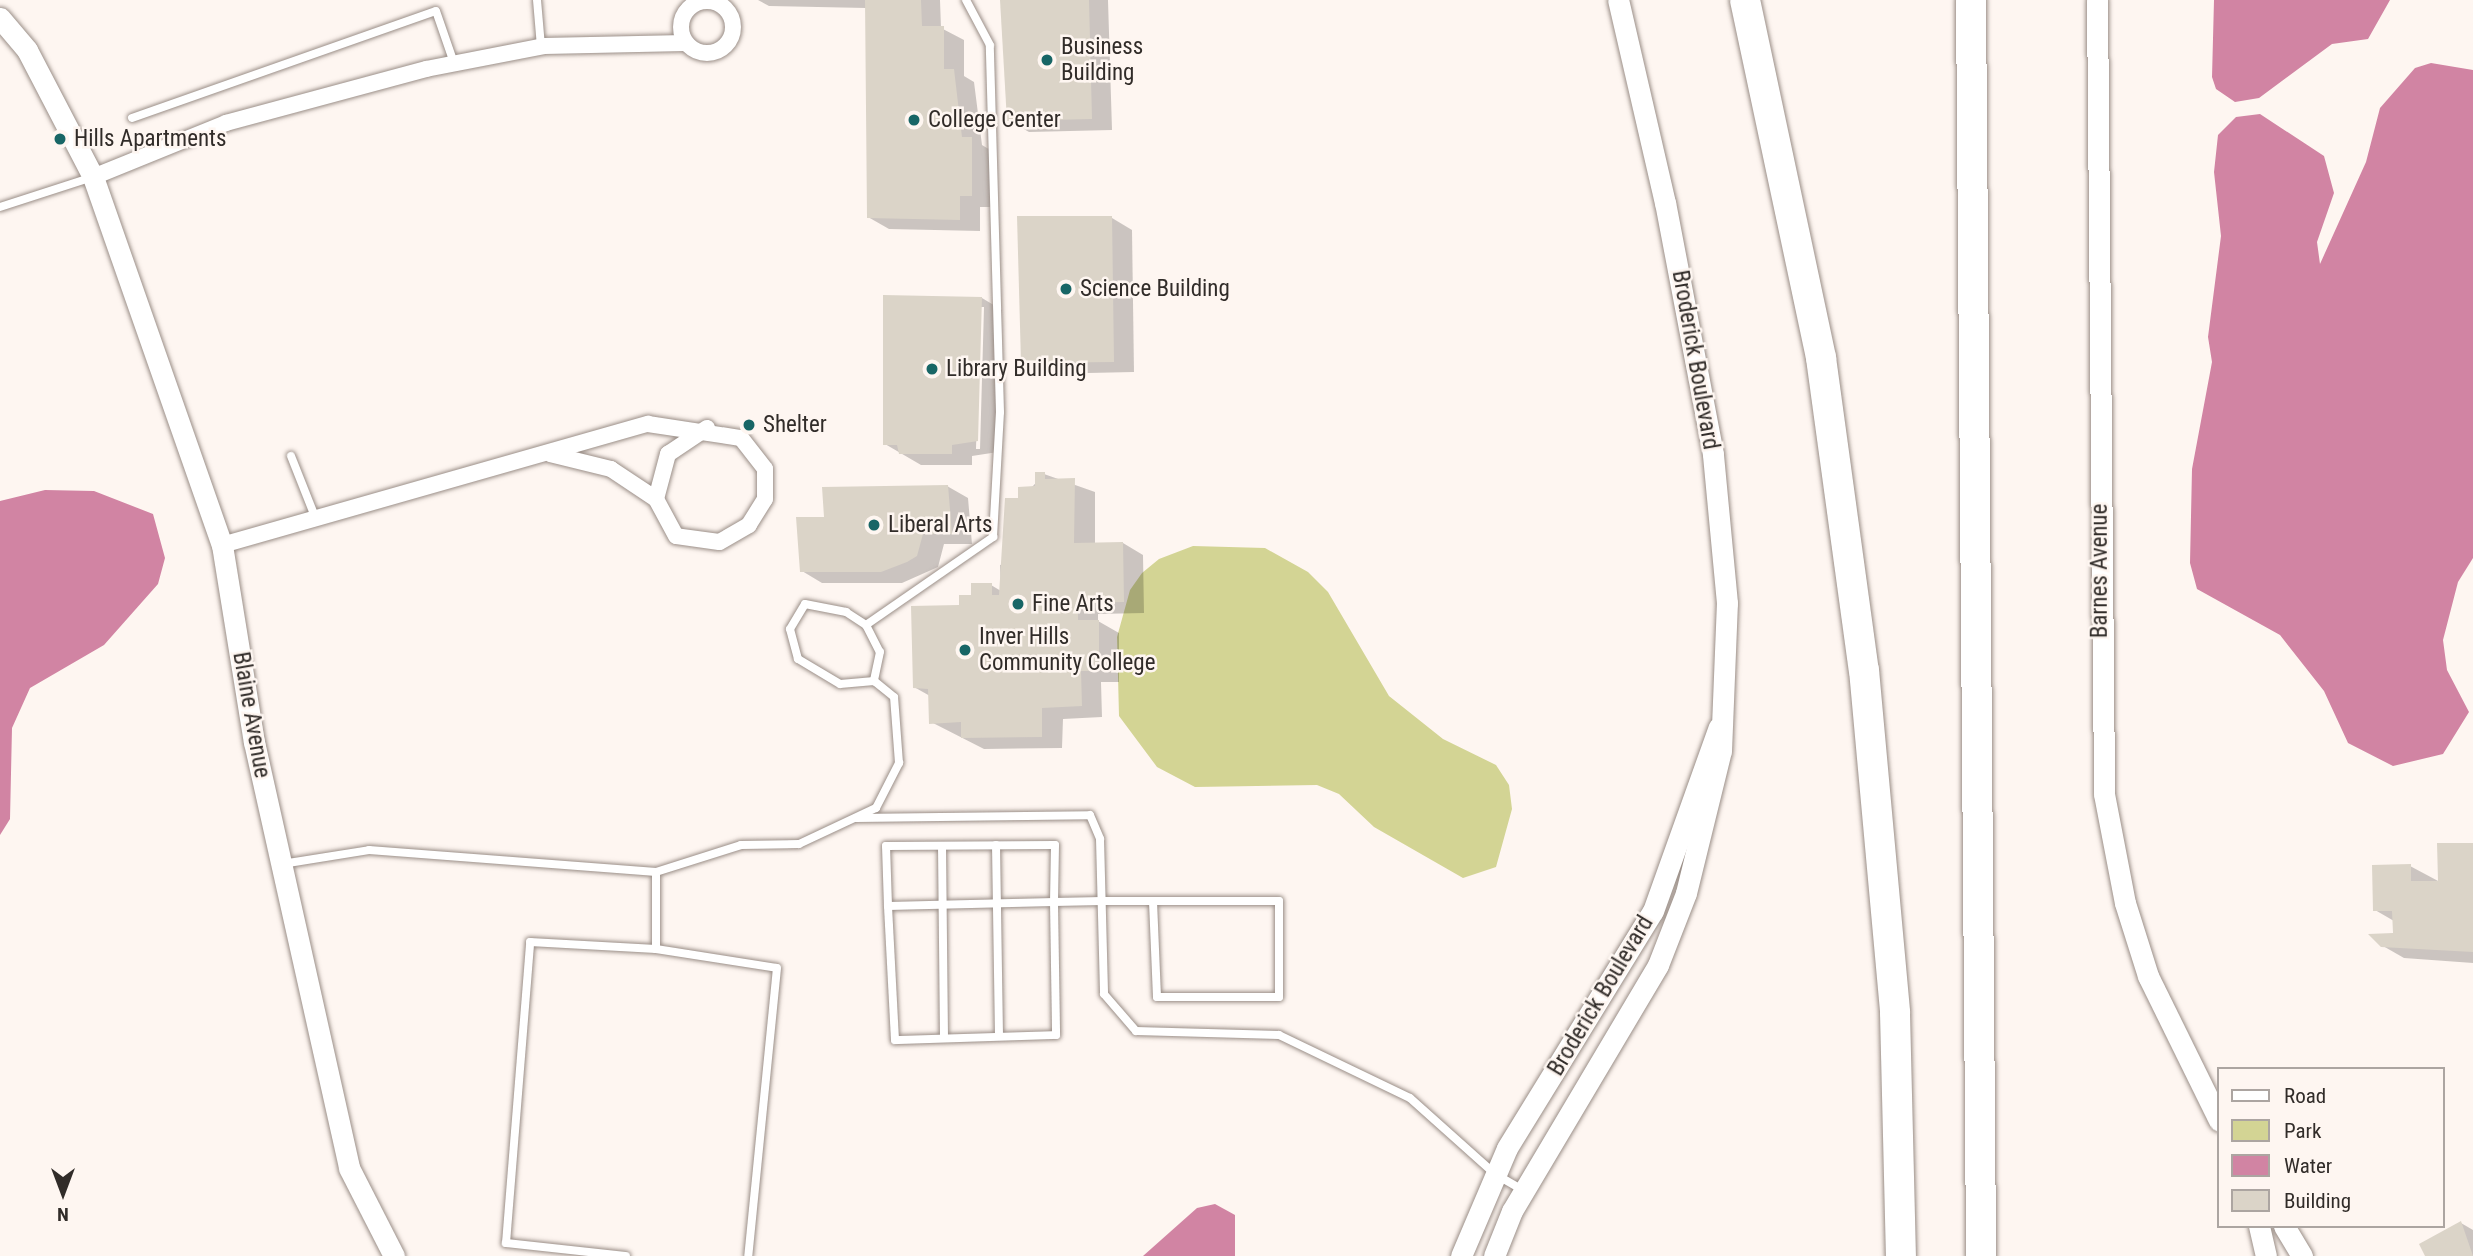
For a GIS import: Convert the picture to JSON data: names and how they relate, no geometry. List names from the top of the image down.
{
  "streets": {
    "street": ["Broderick Boulevard", "Barnes Avenue", "Blaine Avenue"]
  },
  "places": [
    "Business Building",
    "College Center",
    "Hills Apartments",
    "Science Building",
    "Library Building",
    "Shelter",
    "Liberal Arts",
    "Fine Arts",
    "Inver Hills Community College"
  ],
  "legend": [
    "Road",
    "Park",
    "Water",
    "Building"
  ],
  "north": "bottom"
}
